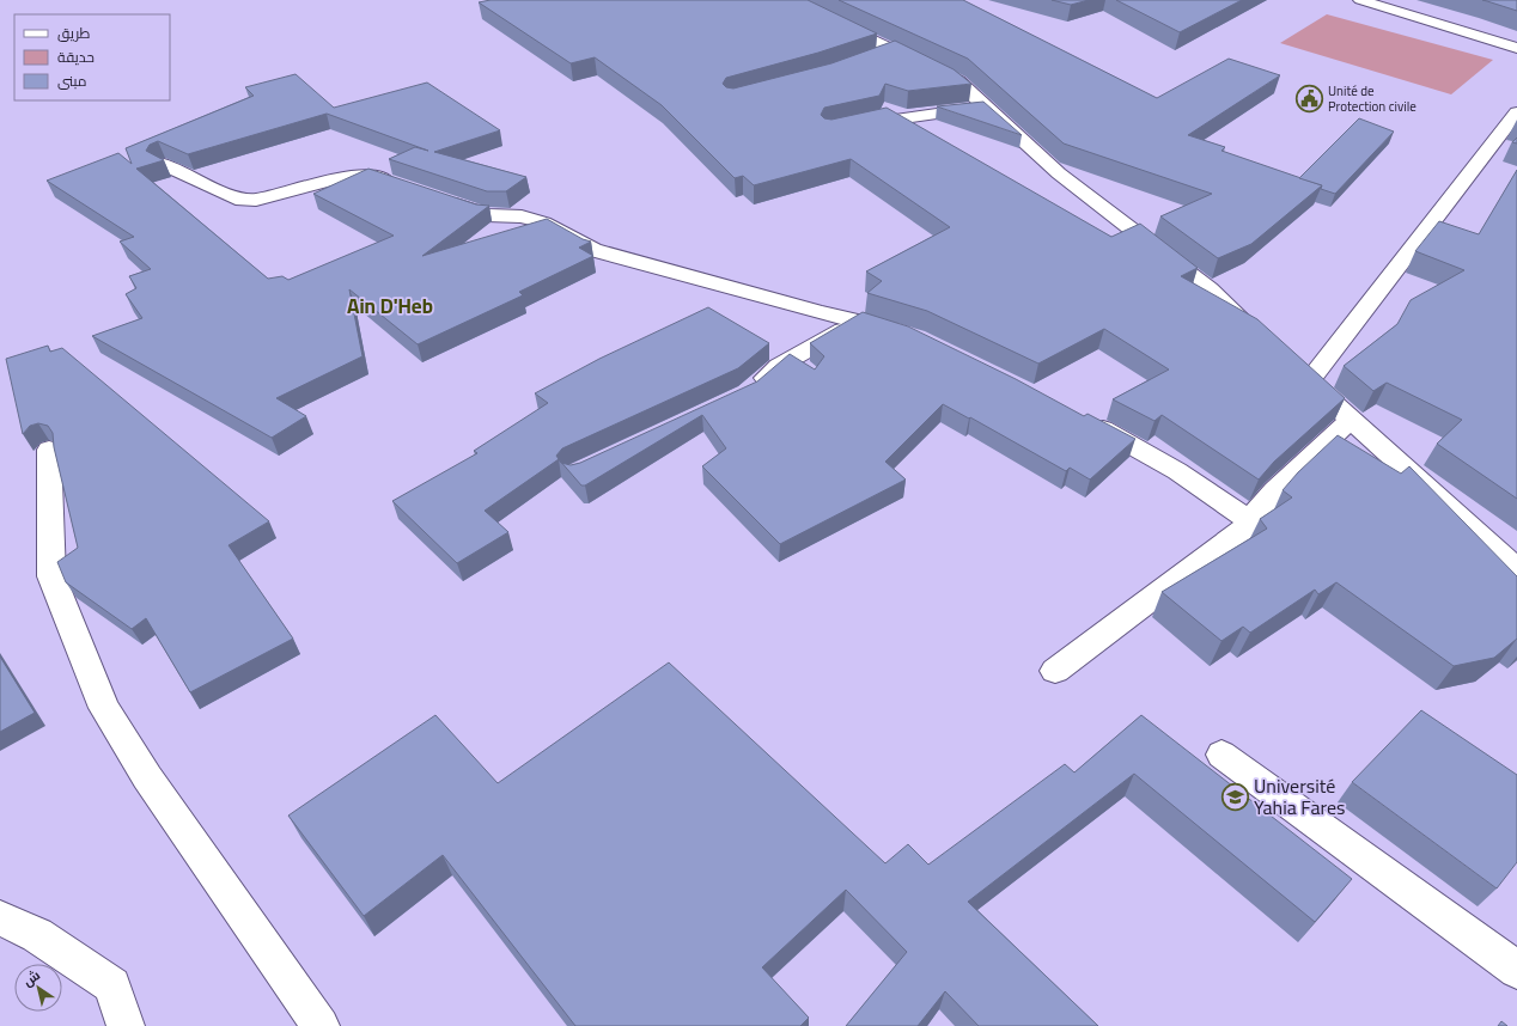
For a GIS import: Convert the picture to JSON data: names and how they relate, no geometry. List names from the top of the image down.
{
  "districts": ["Ain D'Heb"],
  "places": {
    "public building": ["Unité de Protection civile"],
    "school or university": ["Université Yahia Fares"]
  },
  "legend": ["طريق", "حديقة", "مبنى"],
  "north": "top left"
}
